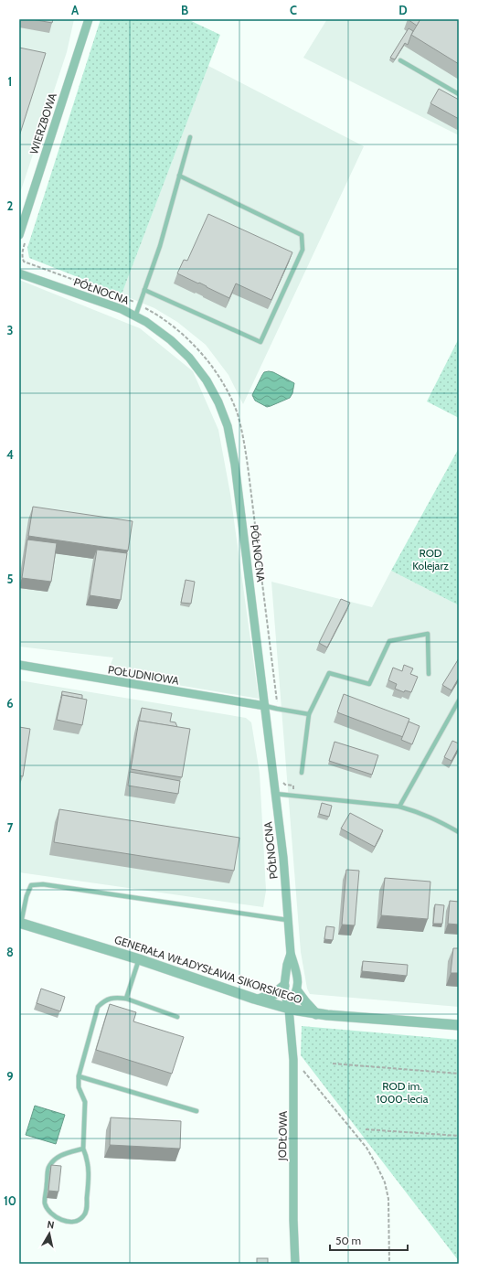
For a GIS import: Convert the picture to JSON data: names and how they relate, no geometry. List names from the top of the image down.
{
  "streets": {
    "street": [
      "WIERZBOWA",
      "PÓŁNOCNA",
      "POŁUDNIOWA",
      "GENERAŁA WŁADYSŁAWA SIKORSKIEGO",
      "JODŁOWA"
    ]
  },
  "crossings": [
    ["PÓŁNOCNA", "POŁUDNIOWA"],
    ["PÓŁNOCNA", "GENERAŁA WŁADYSŁAWA SIKORSKIEGO"],
    ["PÓŁNOCNA", "JODŁOWA"],
    ["GENERAŁA WŁADYSŁAWA SIKORSKIEGO", "JODŁOWA"]
  ],
  "parks": ["ROD Kolejarz", "ROD im. 1000-lecia"],
  "scale_bar": "50 m",
  "north": "top",
  "grid": {
    "columns": [
      "A",
      "B",
      "C",
      "D"
    ],
    "rows": [
      "1",
      "2",
      "3",
      "4",
      "5",
      "6",
      "7",
      "8",
      "9",
      "10"
    ]
  }
}
